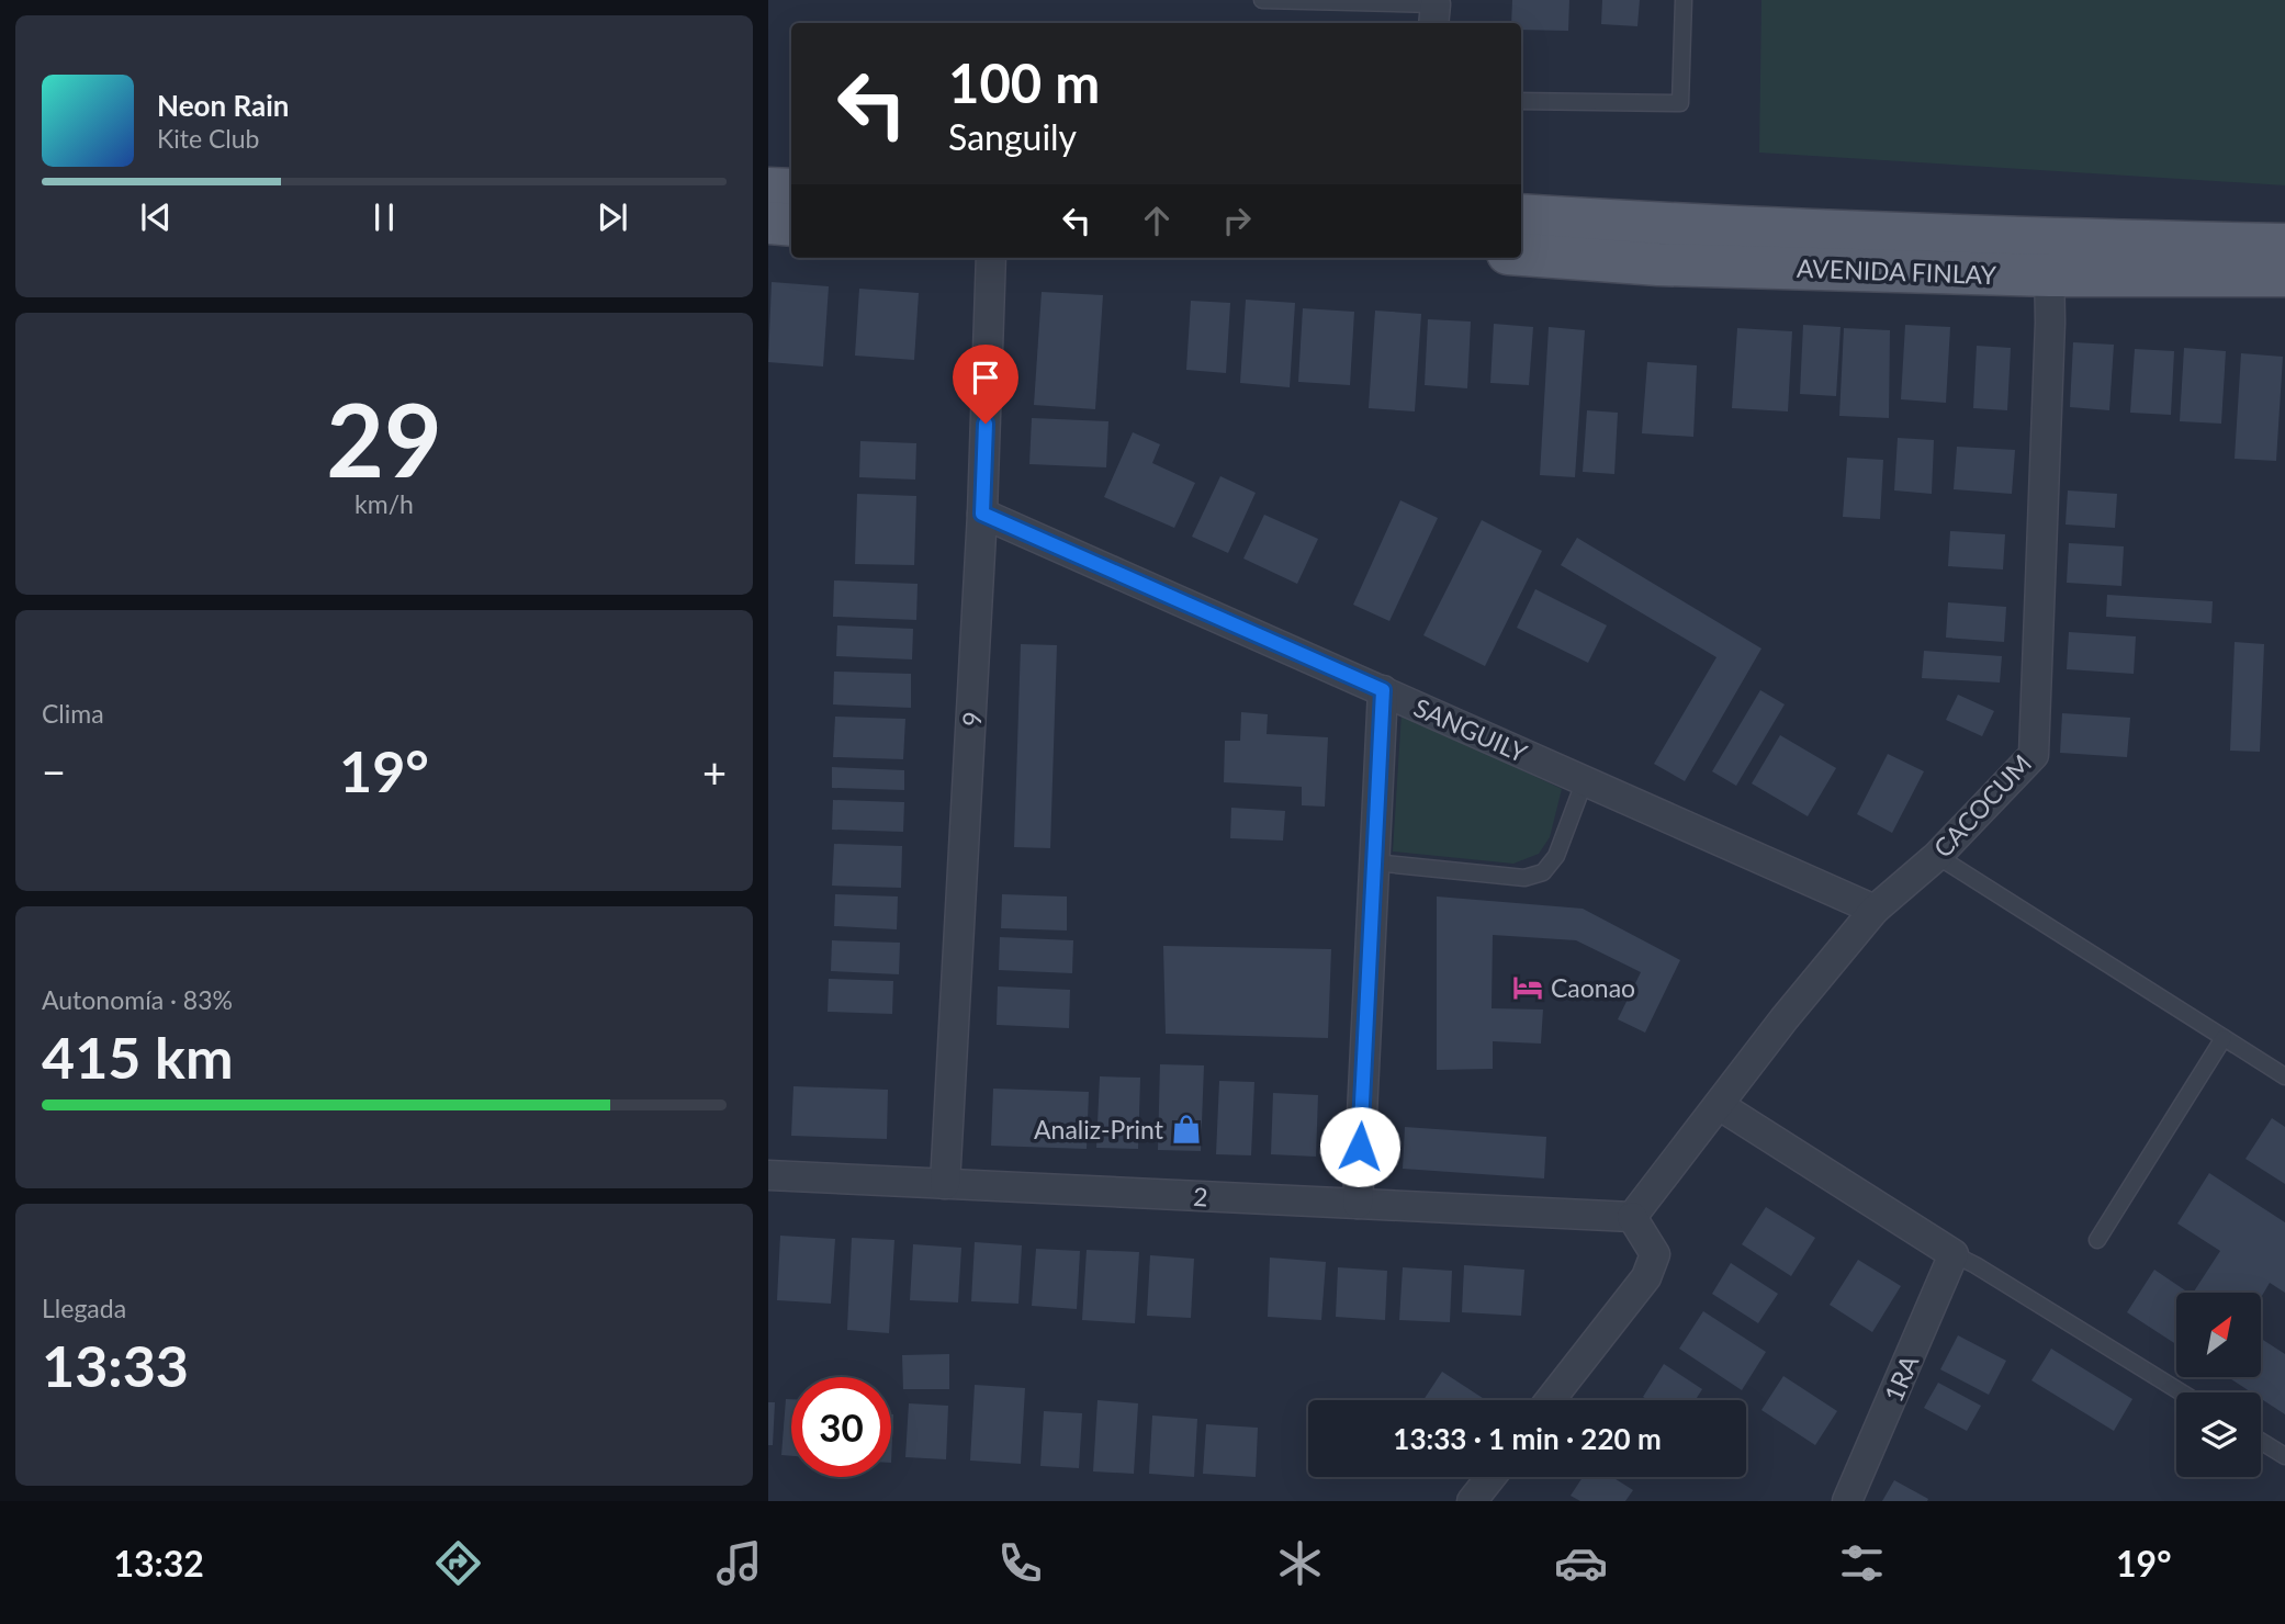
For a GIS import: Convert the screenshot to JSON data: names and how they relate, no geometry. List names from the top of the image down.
{
  "streets": {
    "main road": ["AVENIDA FINLAY"],
    "street": [
      "9",
      "SANGUILY",
      "CACOCUM",
      "2",
      "1RA"
    ]
  },
  "crossings": [
    ["AVENIDA FINLAY", "CACOCUM"],
    ["9", "SANGUILY"],
    ["9", "2"],
    ["SANGUILY", "CACOCUM"],
    ["CACOCUM", "2"]
  ],
  "places": {
    "hotel": ["Caonao"],
    "shop": ["Analiz-Print"]
  },
  "north": "top right",
  "page": {
    "turn": ["100 m", "Sanguily"],
    "song": ["Neon Rain", "Kite Club"],
    "tile": [
      ["29", "km/h"],
      "Clima",
      ["Autonomía · 83%", "415 km"],
      ["Llegada", "13:33"]
    ],
    "heat": ["−", "19°", "+"],
    "limit": "30",
    "trip": "13:33 · 1 min · 220 m",
    "tabs": ["13:32", "19°"]
  }
}
